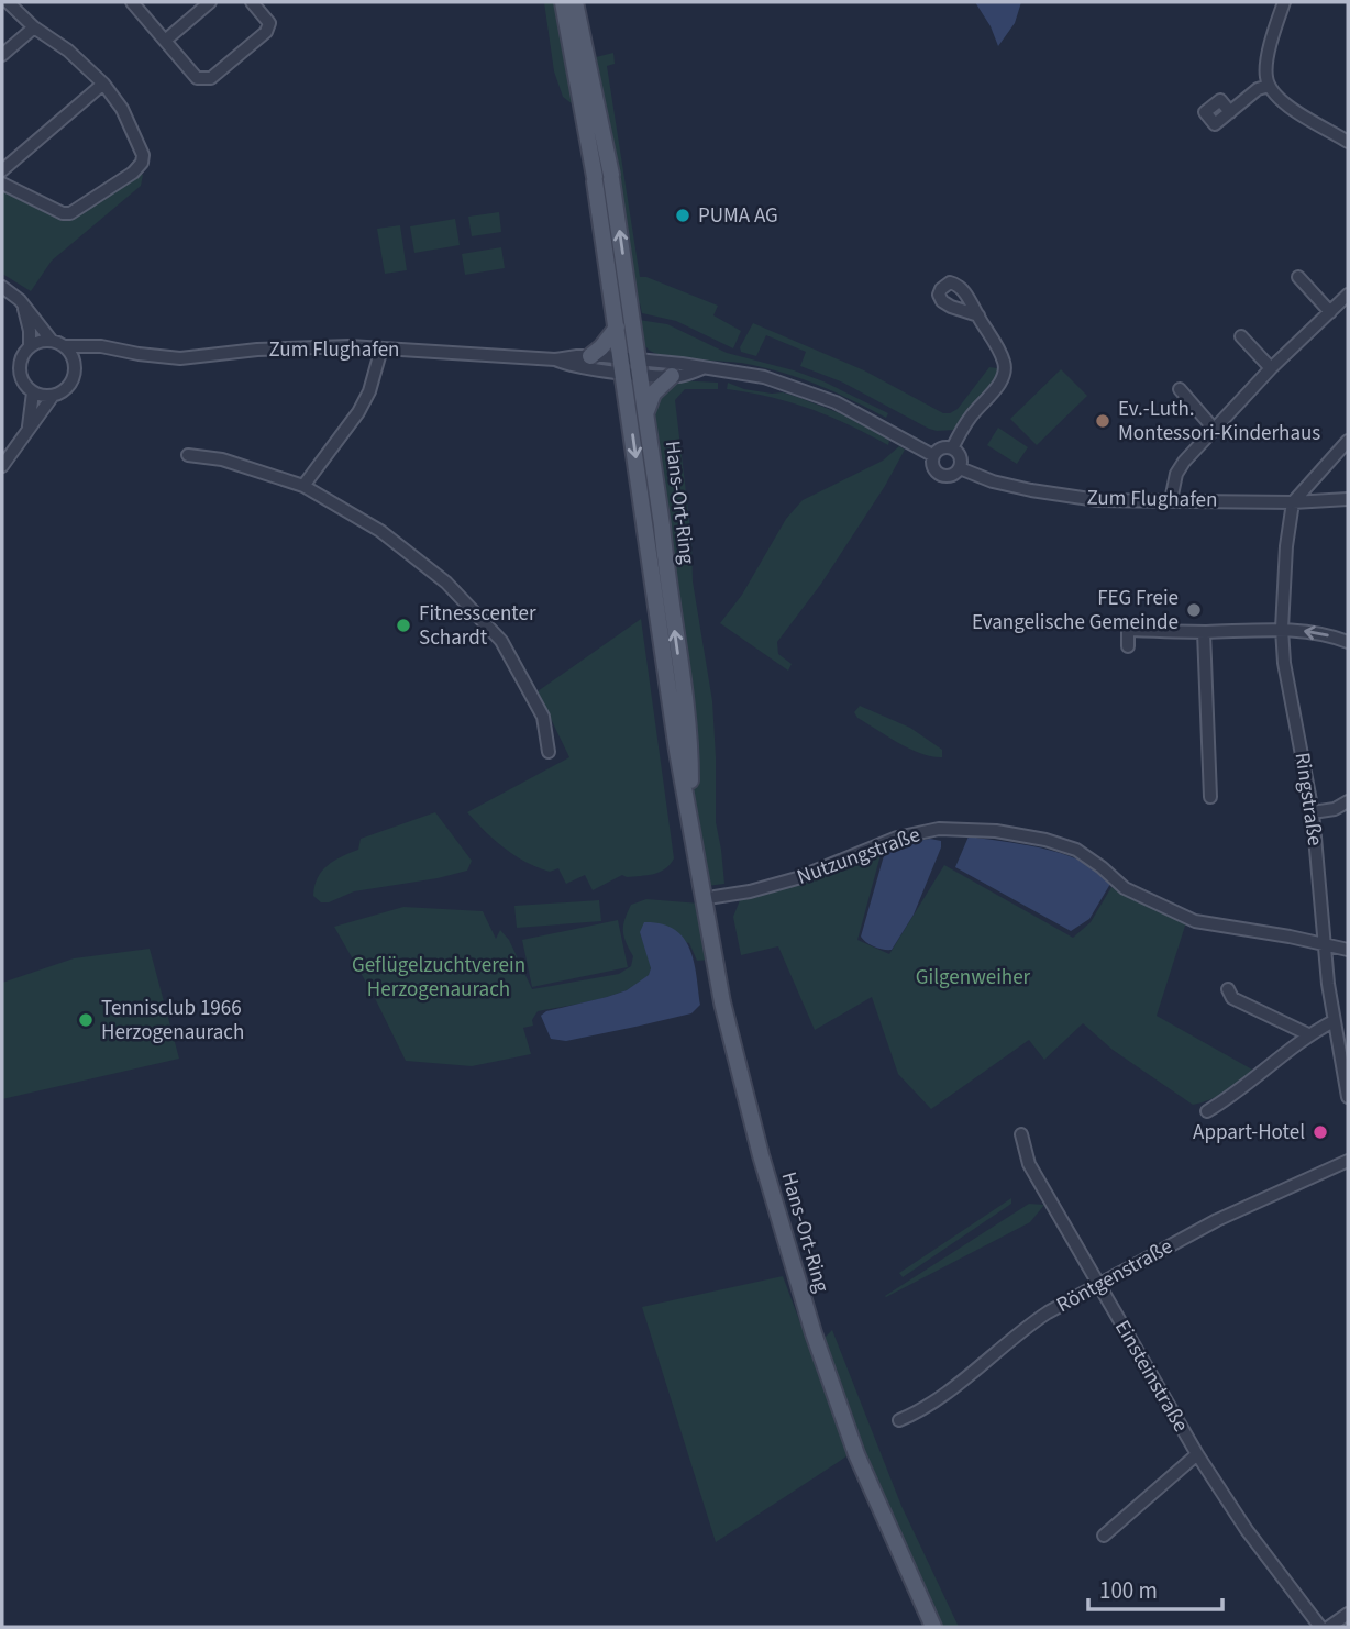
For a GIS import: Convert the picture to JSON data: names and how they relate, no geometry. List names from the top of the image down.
{
  "streets": {
    "main road": ["Hans-Ort-Ring"],
    "street": [
      "Zum Flughafen",
      "Ringstraße",
      "Nutzungstraße",
      "Röntgenstraße",
      "Einsteinstraße"
    ]
  },
  "crossings": [
    ["Zum Flughafen", "Hans-Ort-Ring"],
    ["Zum Flughafen", "Ringstraße"],
    ["Ringstraße", "Nutzungstraße"],
    ["Röntgenstraße", "Einsteinstraße"]
  ],
  "parks": ["Geflügelzuchtverein Herzogenaurach", "Gilgenweiher"],
  "places": [
    "PUMA AG",
    "Ev.-Luth. Montessori-Kinderhaus",
    "FEG Freie Evangelische Gemeinde",
    "Fitnesscenter Schardt",
    "Tennisclub 1966 Herzogenaurach",
    "Appart-Hotel"
  ],
  "scale_bar": "100 m"
}
